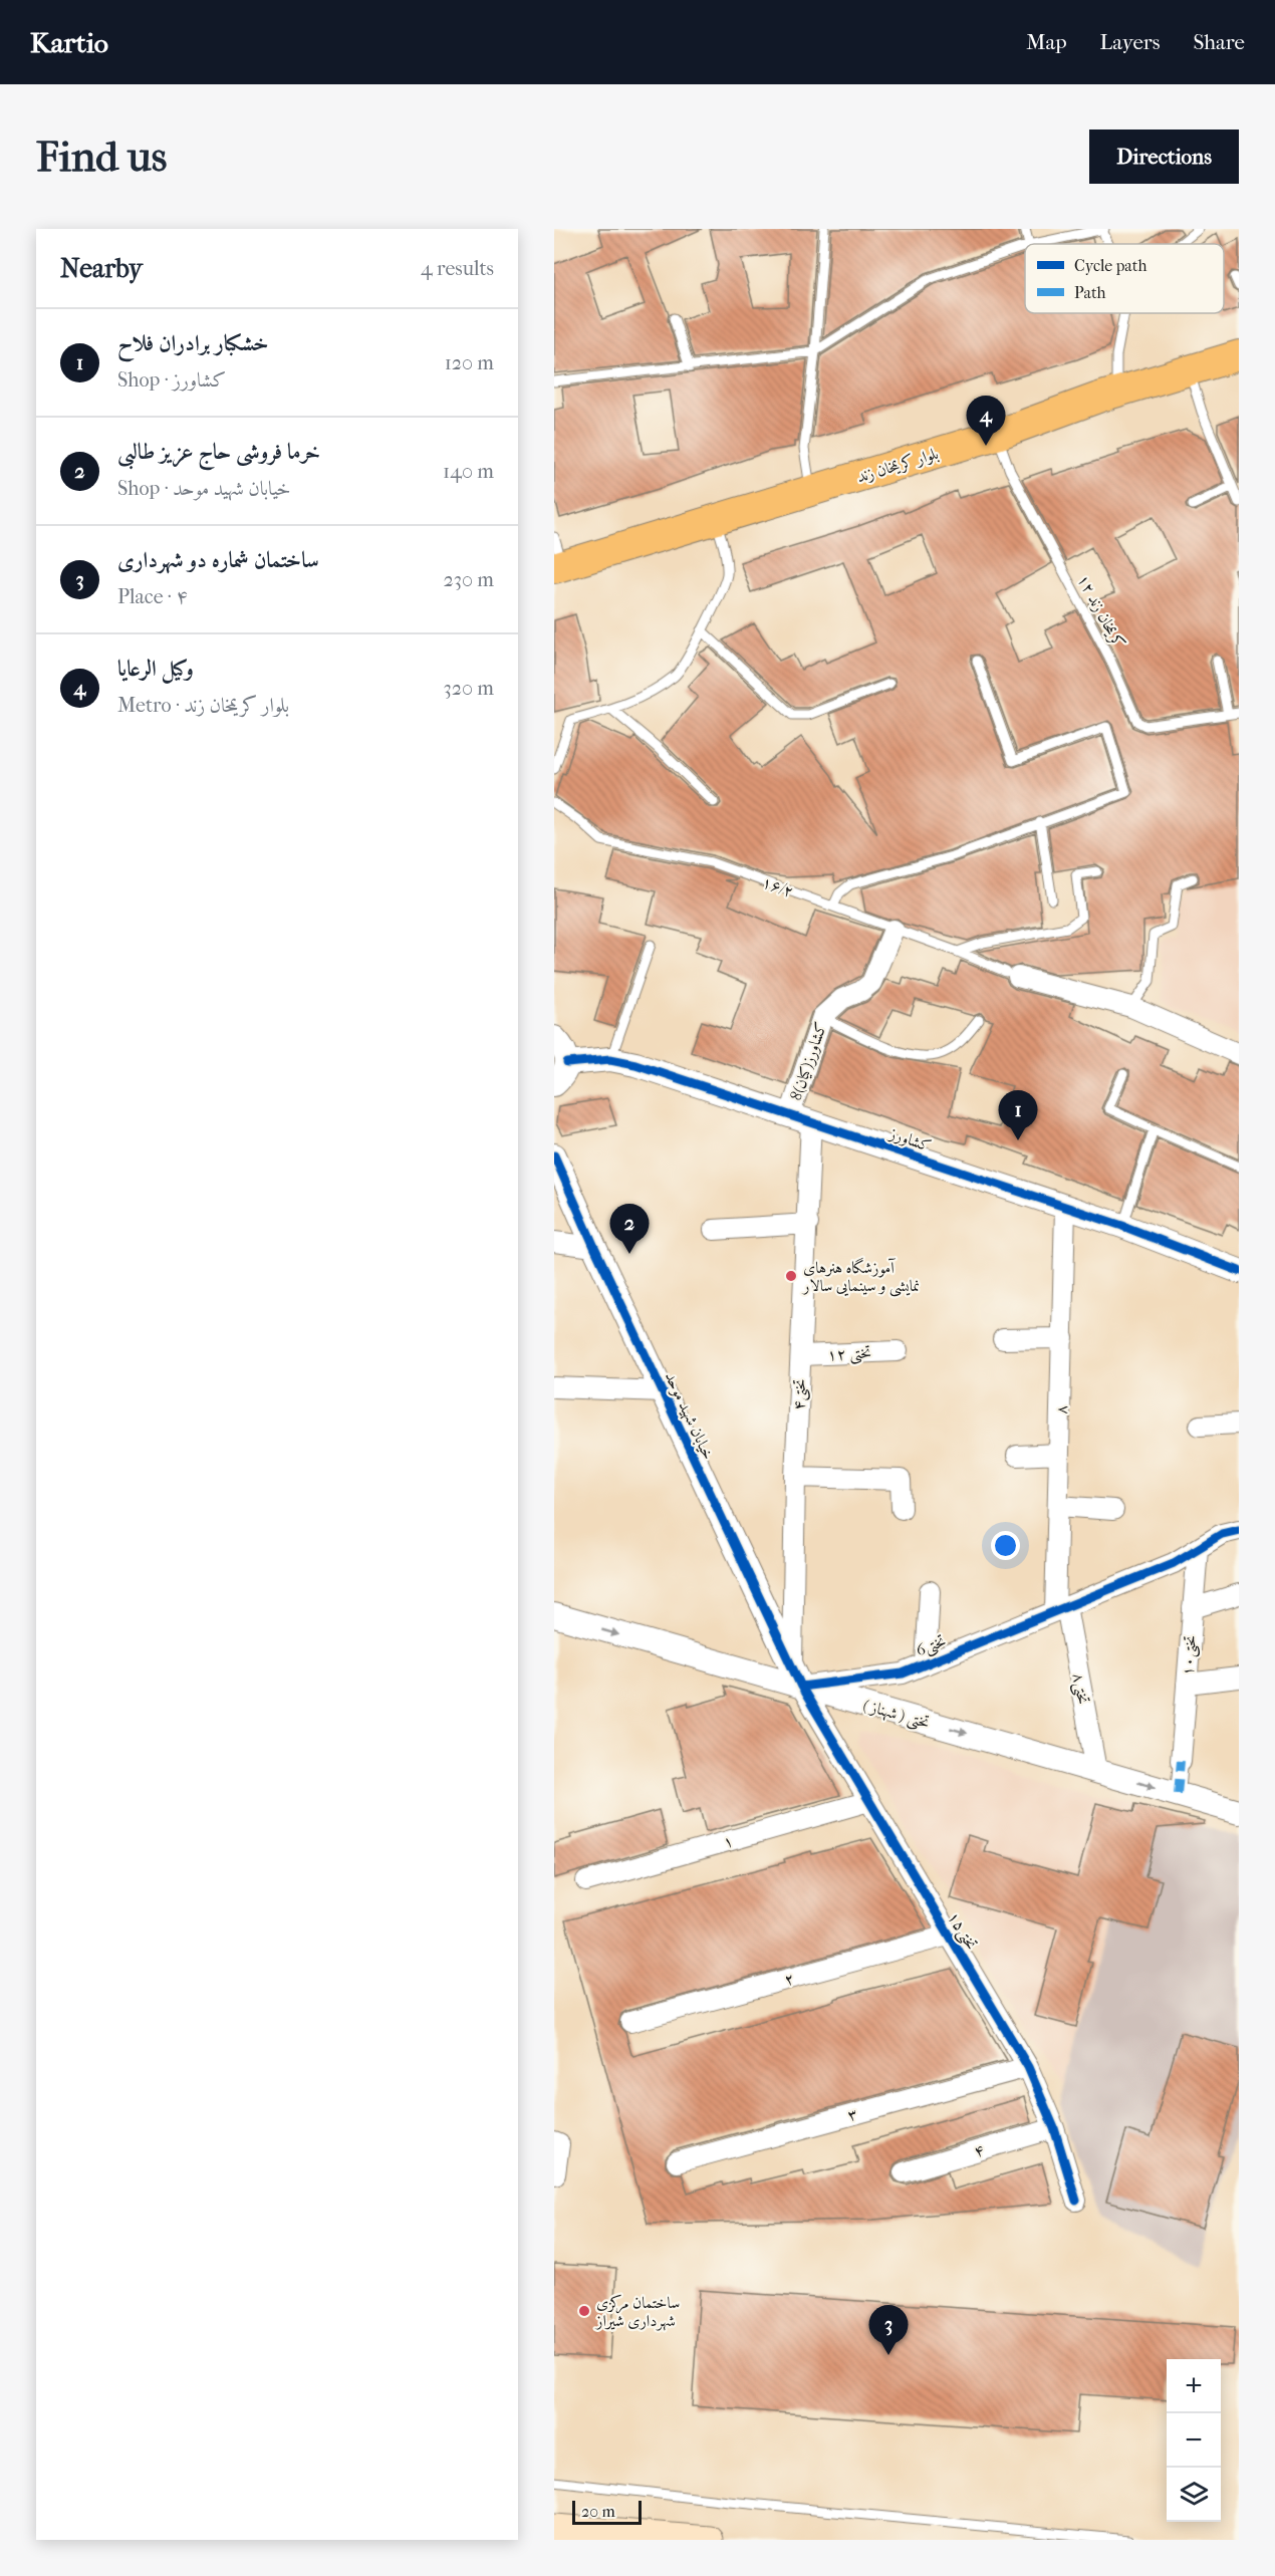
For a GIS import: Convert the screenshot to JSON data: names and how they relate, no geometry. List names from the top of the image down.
{
  "streets": {
    "main road": ["بلوار کریمخان زند"],
    "street": [
      "۱۶/۲",
      "8کشاورز(کیان)",
      "کشاورز",
      "۱۲ تختی",
      "تختی۴",
      "۸",
      "خیابان شهید موحد",
      "6تختی",
      "تختی۱۰",
      "تختی۸",
      "تختی ( شهناز )",
      "۱",
      "تختی۱۵",
      "۲",
      "۳",
      "۴"
    ],
    "lane": ["کریمخان زند ۱۲"]
  },
  "crossings": [
    ["بلوار کریمخان زند", "کریمخان زند ۱۲"],
    ["۱۶/۲", "8کشاورز(کیان)"],
    ["8کشاورز(کیان)", "کشاورز"],
    ["8کشاورز(کیان)", "تختی۴"],
    ["کشاورز", "تختی۴"],
    ["کشاورز", "۸"],
    ["۱۲ تختی", "تختی۴"],
    ["تختی۴", "خیابان شهید موحد"],
    ["تختی۴", "6تختی"],
    ["تختی۴", "تختی ( شهناز )"],
    ["تختی۴", "تختی۱۵"],
    ["۸", "6تختی"],
    ["۸", "تختی۸"],
    ["خیابان شهید موحد", "6تختی"],
    ["خیابان شهید موحد", "تختی ( شهناز )"],
    ["خیابان شهید موحد", "تختی۱۵"],
    ["6تختی", "تختی۱۰"],
    ["6تختی", "تختی۸"],
    ["6تختی", "تختی ( شهناز )"],
    ["6تختی", "تختی۱۵"],
    ["تختی۸", "تختی ( شهناز )"],
    ["تختی ( شهناز )", "تختی۱۵"],
    ["۱", "تختی۱۵"],
    ["تختی۱۵", "۲"],
    ["تختی۱۵", "۳"],
    ["تختی۱۵", "۴"]
  ],
  "one_way": ["تختی ( شهناز )"],
  "places": ["آموزشگاه هنرهای نمایشی و سینمایی سالار", "ساختمان مرکزی شهرداری شیراز"],
  "legend": ["Cycle path", "Path"],
  "scale_bar": "20 m",
  "page": {
    "header": "Kartio",
    "nav": ["Map", "Layers", "Share"],
    "buttons": "Directions",
    "title": "Find us",
    "heading": ["Nearby", "4 results"],
    "list": [
      {
        "mark": "1",
        "name": "خشکبار برادران فلاح",
        "note": "Shop · کشاورز",
        "value": "120 m"
      },
      {
        "mark": "2",
        "name": "خرما فروشی حاج عزیز طالبی",
        "note": "Shop · خیابان شهید موحد",
        "value": "140 m"
      },
      {
        "mark": "3",
        "name": "ساختمان شماره دو شهرداری",
        "note": "Place · ۴",
        "value": "230 m"
      },
      {
        "mark": "4",
        "name": "وکیل الرعایا",
        "note": "Metro · بلوار کریمخان زند",
        "value": "320 m"
      }
    ],
    "pins": [
      "4",
      "1",
      "2",
      "3"
    ],
    "map_buttons": ["+", "−"],
    "scale": "20 m"
  }
}
